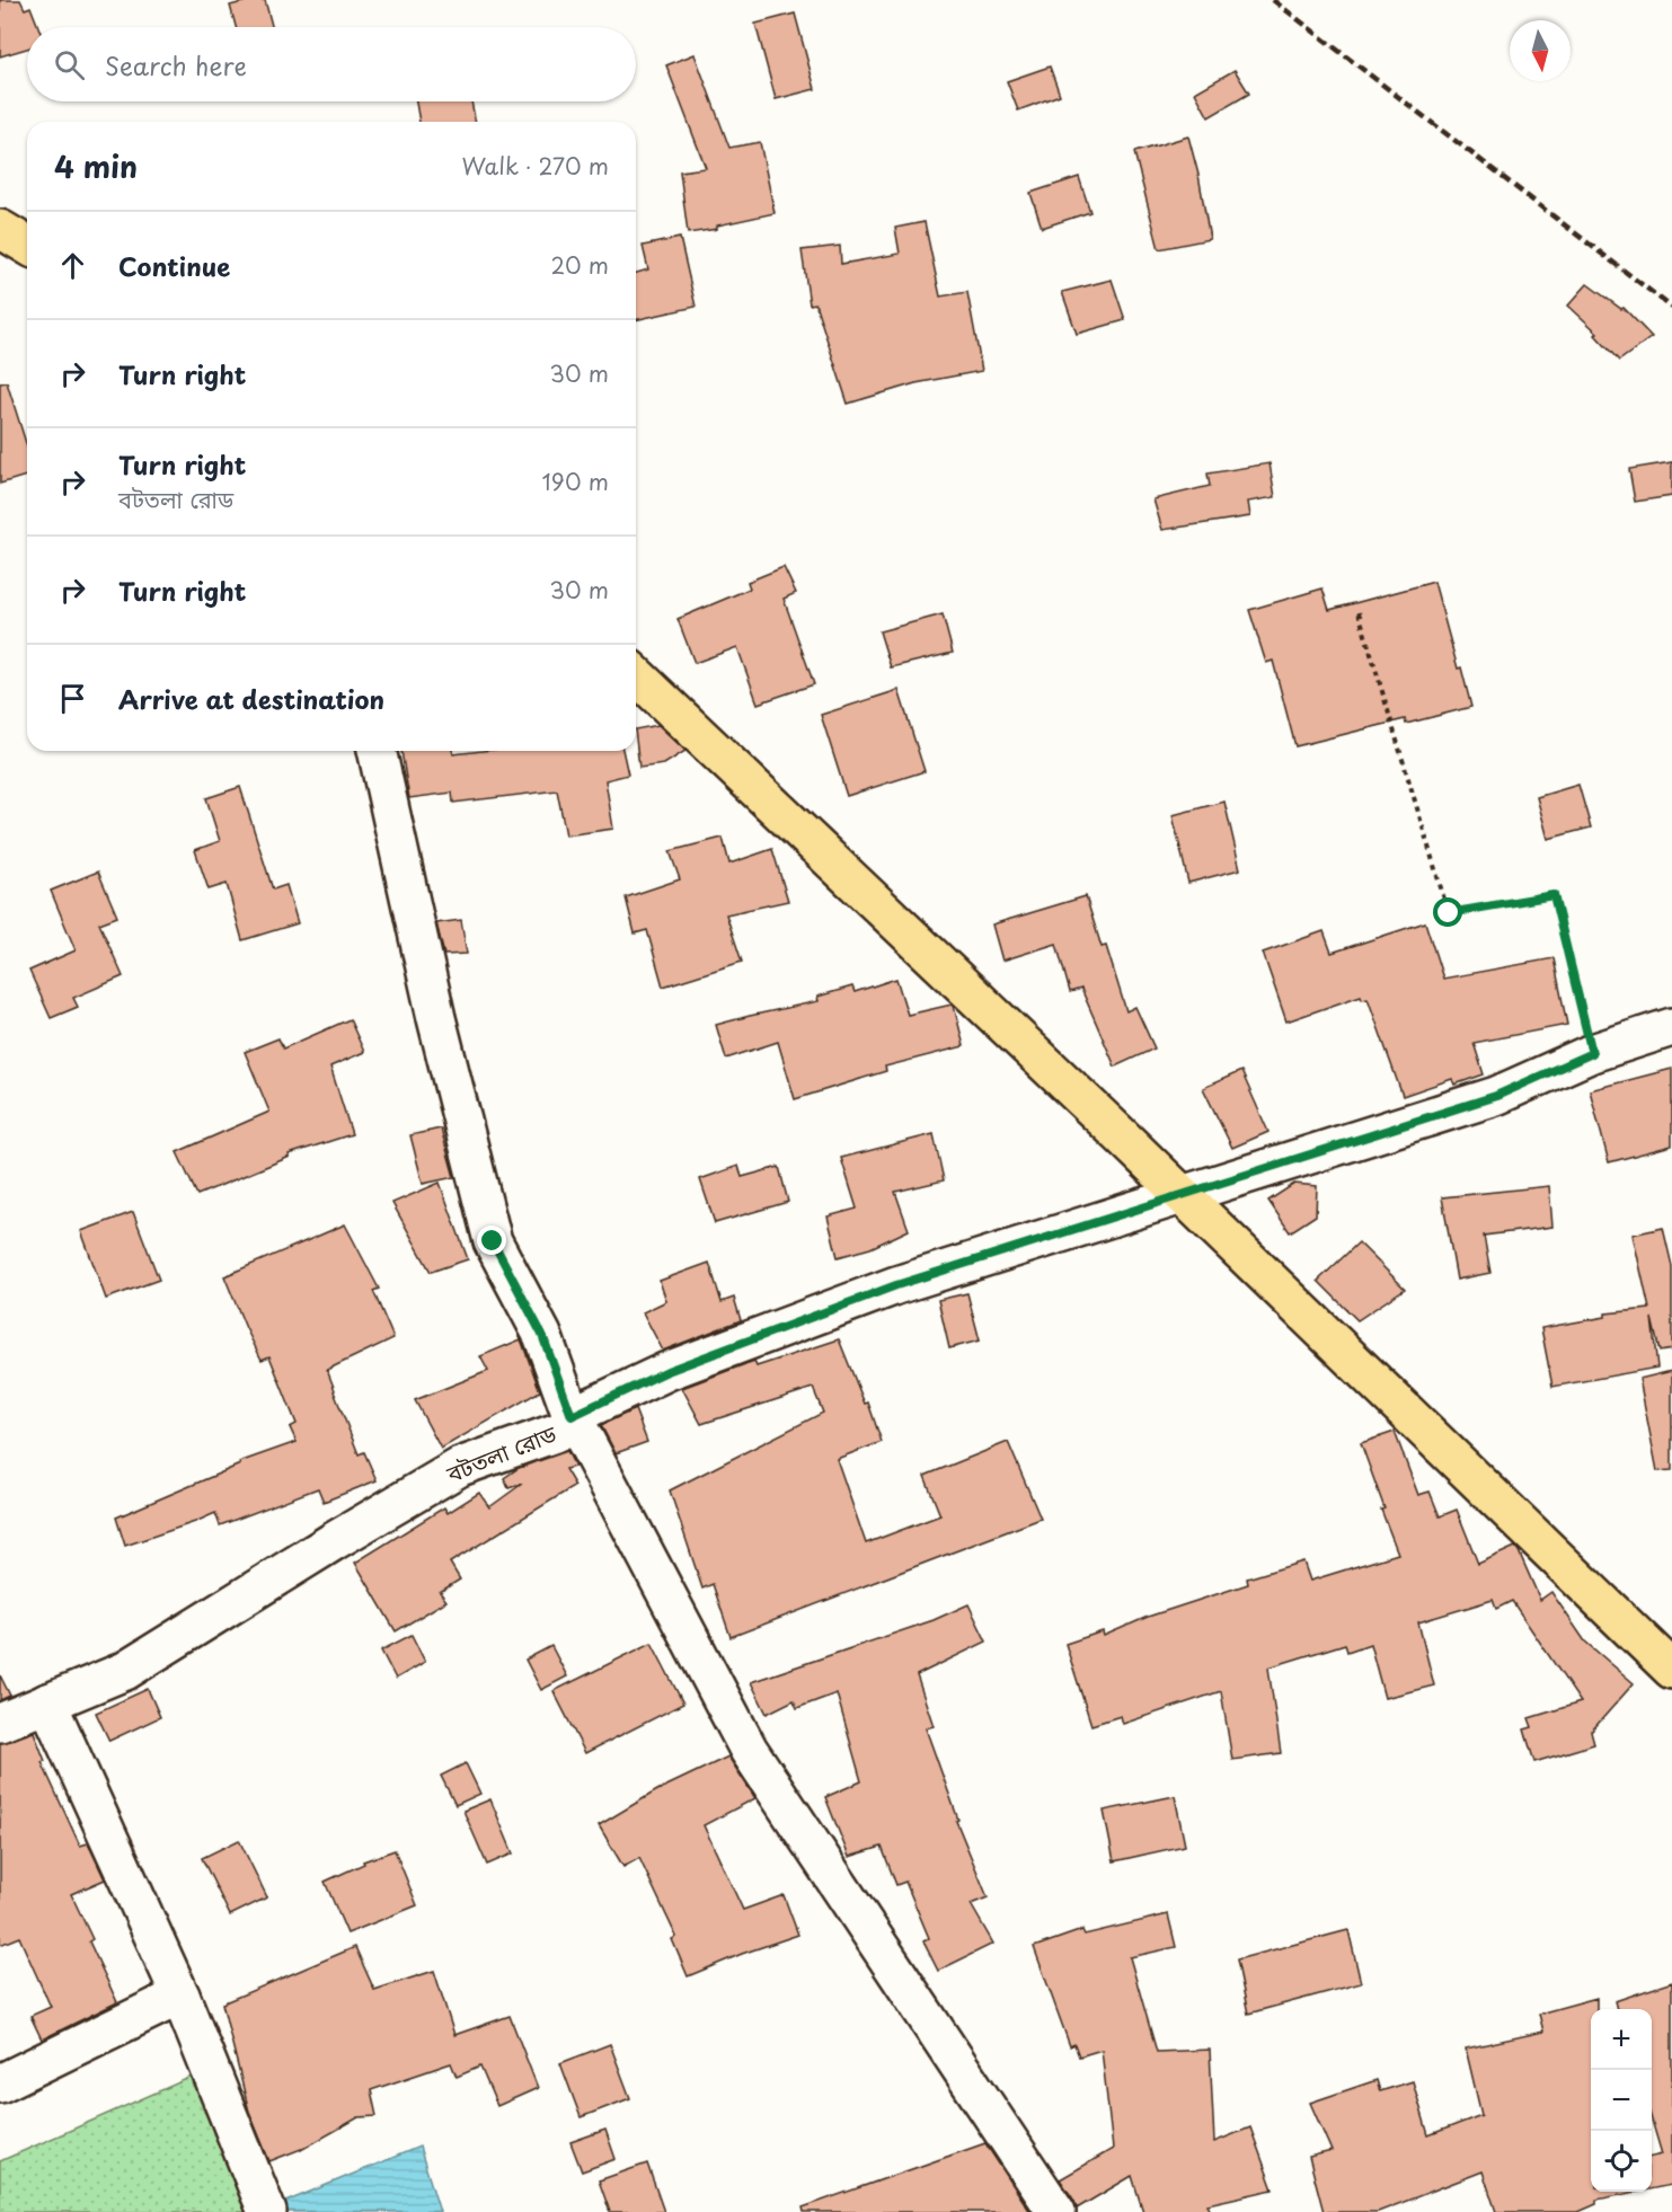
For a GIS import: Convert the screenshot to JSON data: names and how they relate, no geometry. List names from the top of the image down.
{
  "streets": {
    "street": ["বটতলা রোড"]
  },
  "north": "bottom",
  "page": {
    "search": "Search here",
    "heading": ["4 min", "Walk · 270 m"],
    "list": [
      ["Continue", "20 m"],
      ["Turn right", "30 m"],
      ["Turn right", "বটতলা রোড", "190 m"],
      ["Turn right", "30 m"],
      "Arrive at destination"
    ],
    "map_buttons": ["+", "−"]
  }
}
